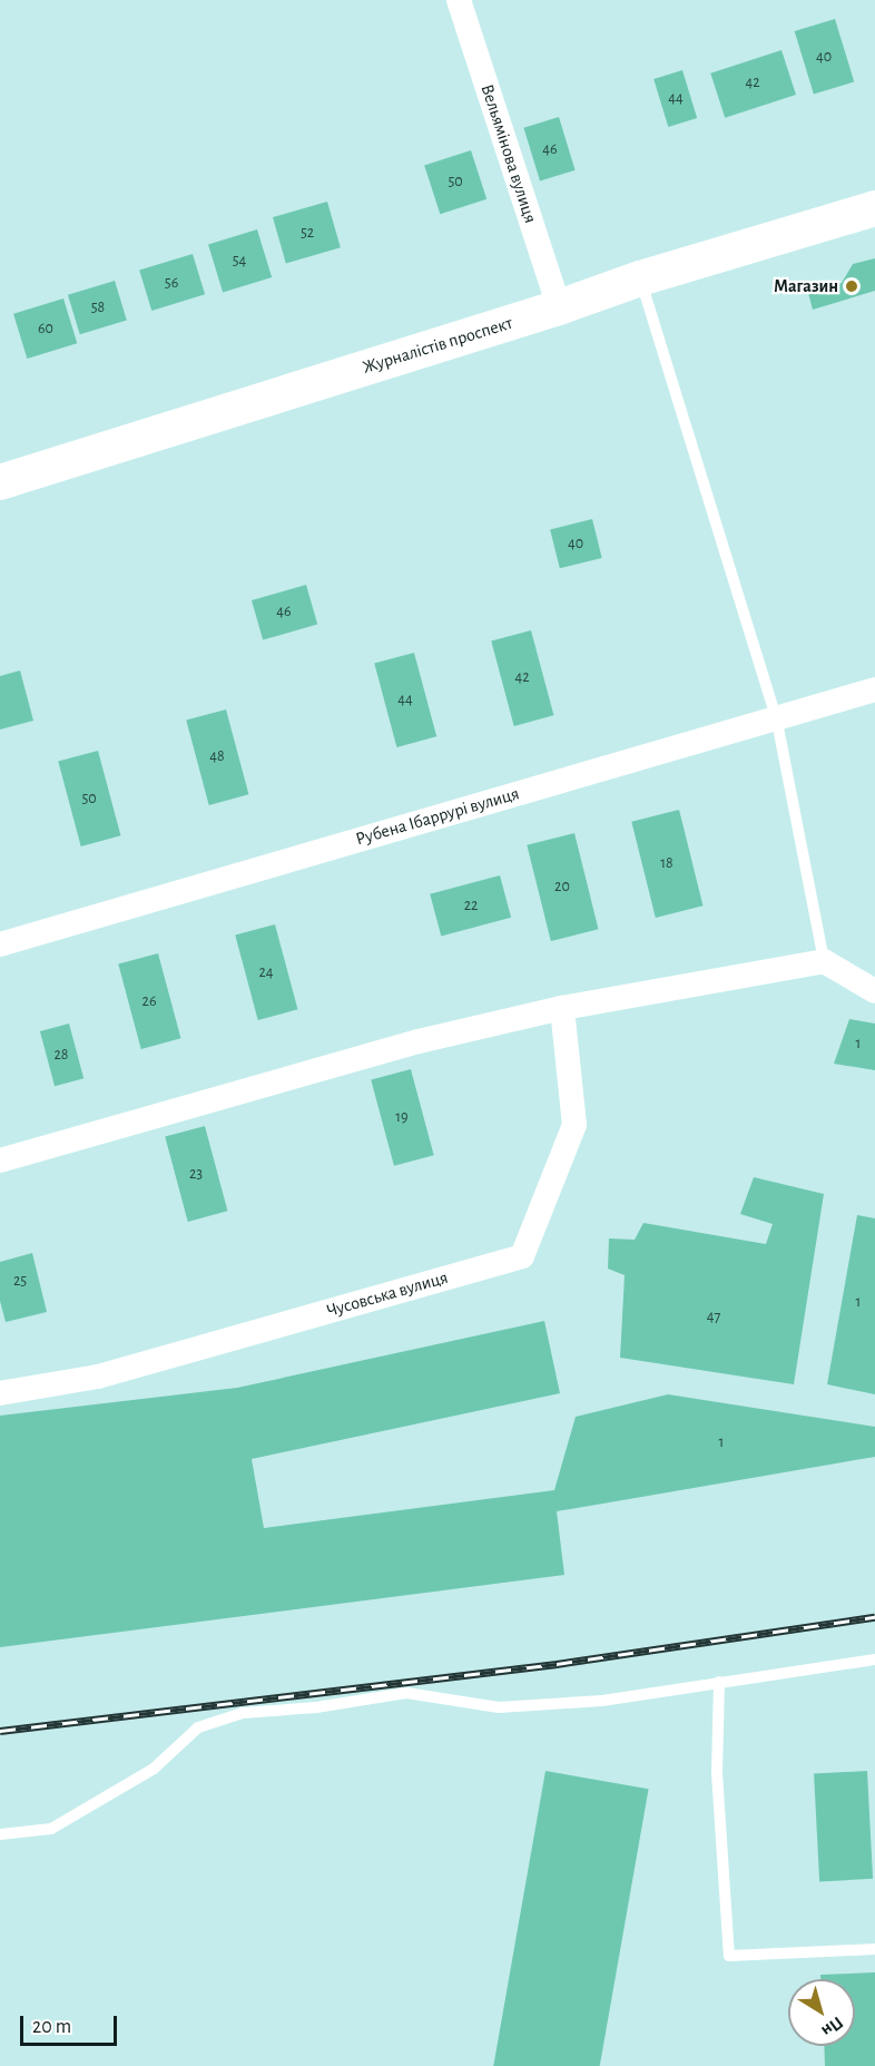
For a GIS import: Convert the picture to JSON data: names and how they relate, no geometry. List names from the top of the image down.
{
  "streets": {
    "main road": ["Журналістів проспект"],
    "street": ["Вельямінова вулиця", "Рубена Ібаррурі вулиця", "Чусовська вулиця"]
  },
  "crossings": [
    ["Вельямінова вулиця", "Журналістів проспект"]
  ],
  "places": ["Магазин"],
  "house_numbers": [
    "40",
    "42",
    "44",
    "46",
    "50",
    "52",
    "54",
    "56",
    "58",
    "60",
    "40",
    "46",
    "42",
    "44",
    "48",
    "50",
    "18",
    "20",
    "22",
    "24",
    "26",
    "1",
    "28",
    "19",
    "23",
    "25",
    "1",
    "47",
    "1"
  ],
  "scale_bar": "20 m",
  "north": "bottom right"
}
